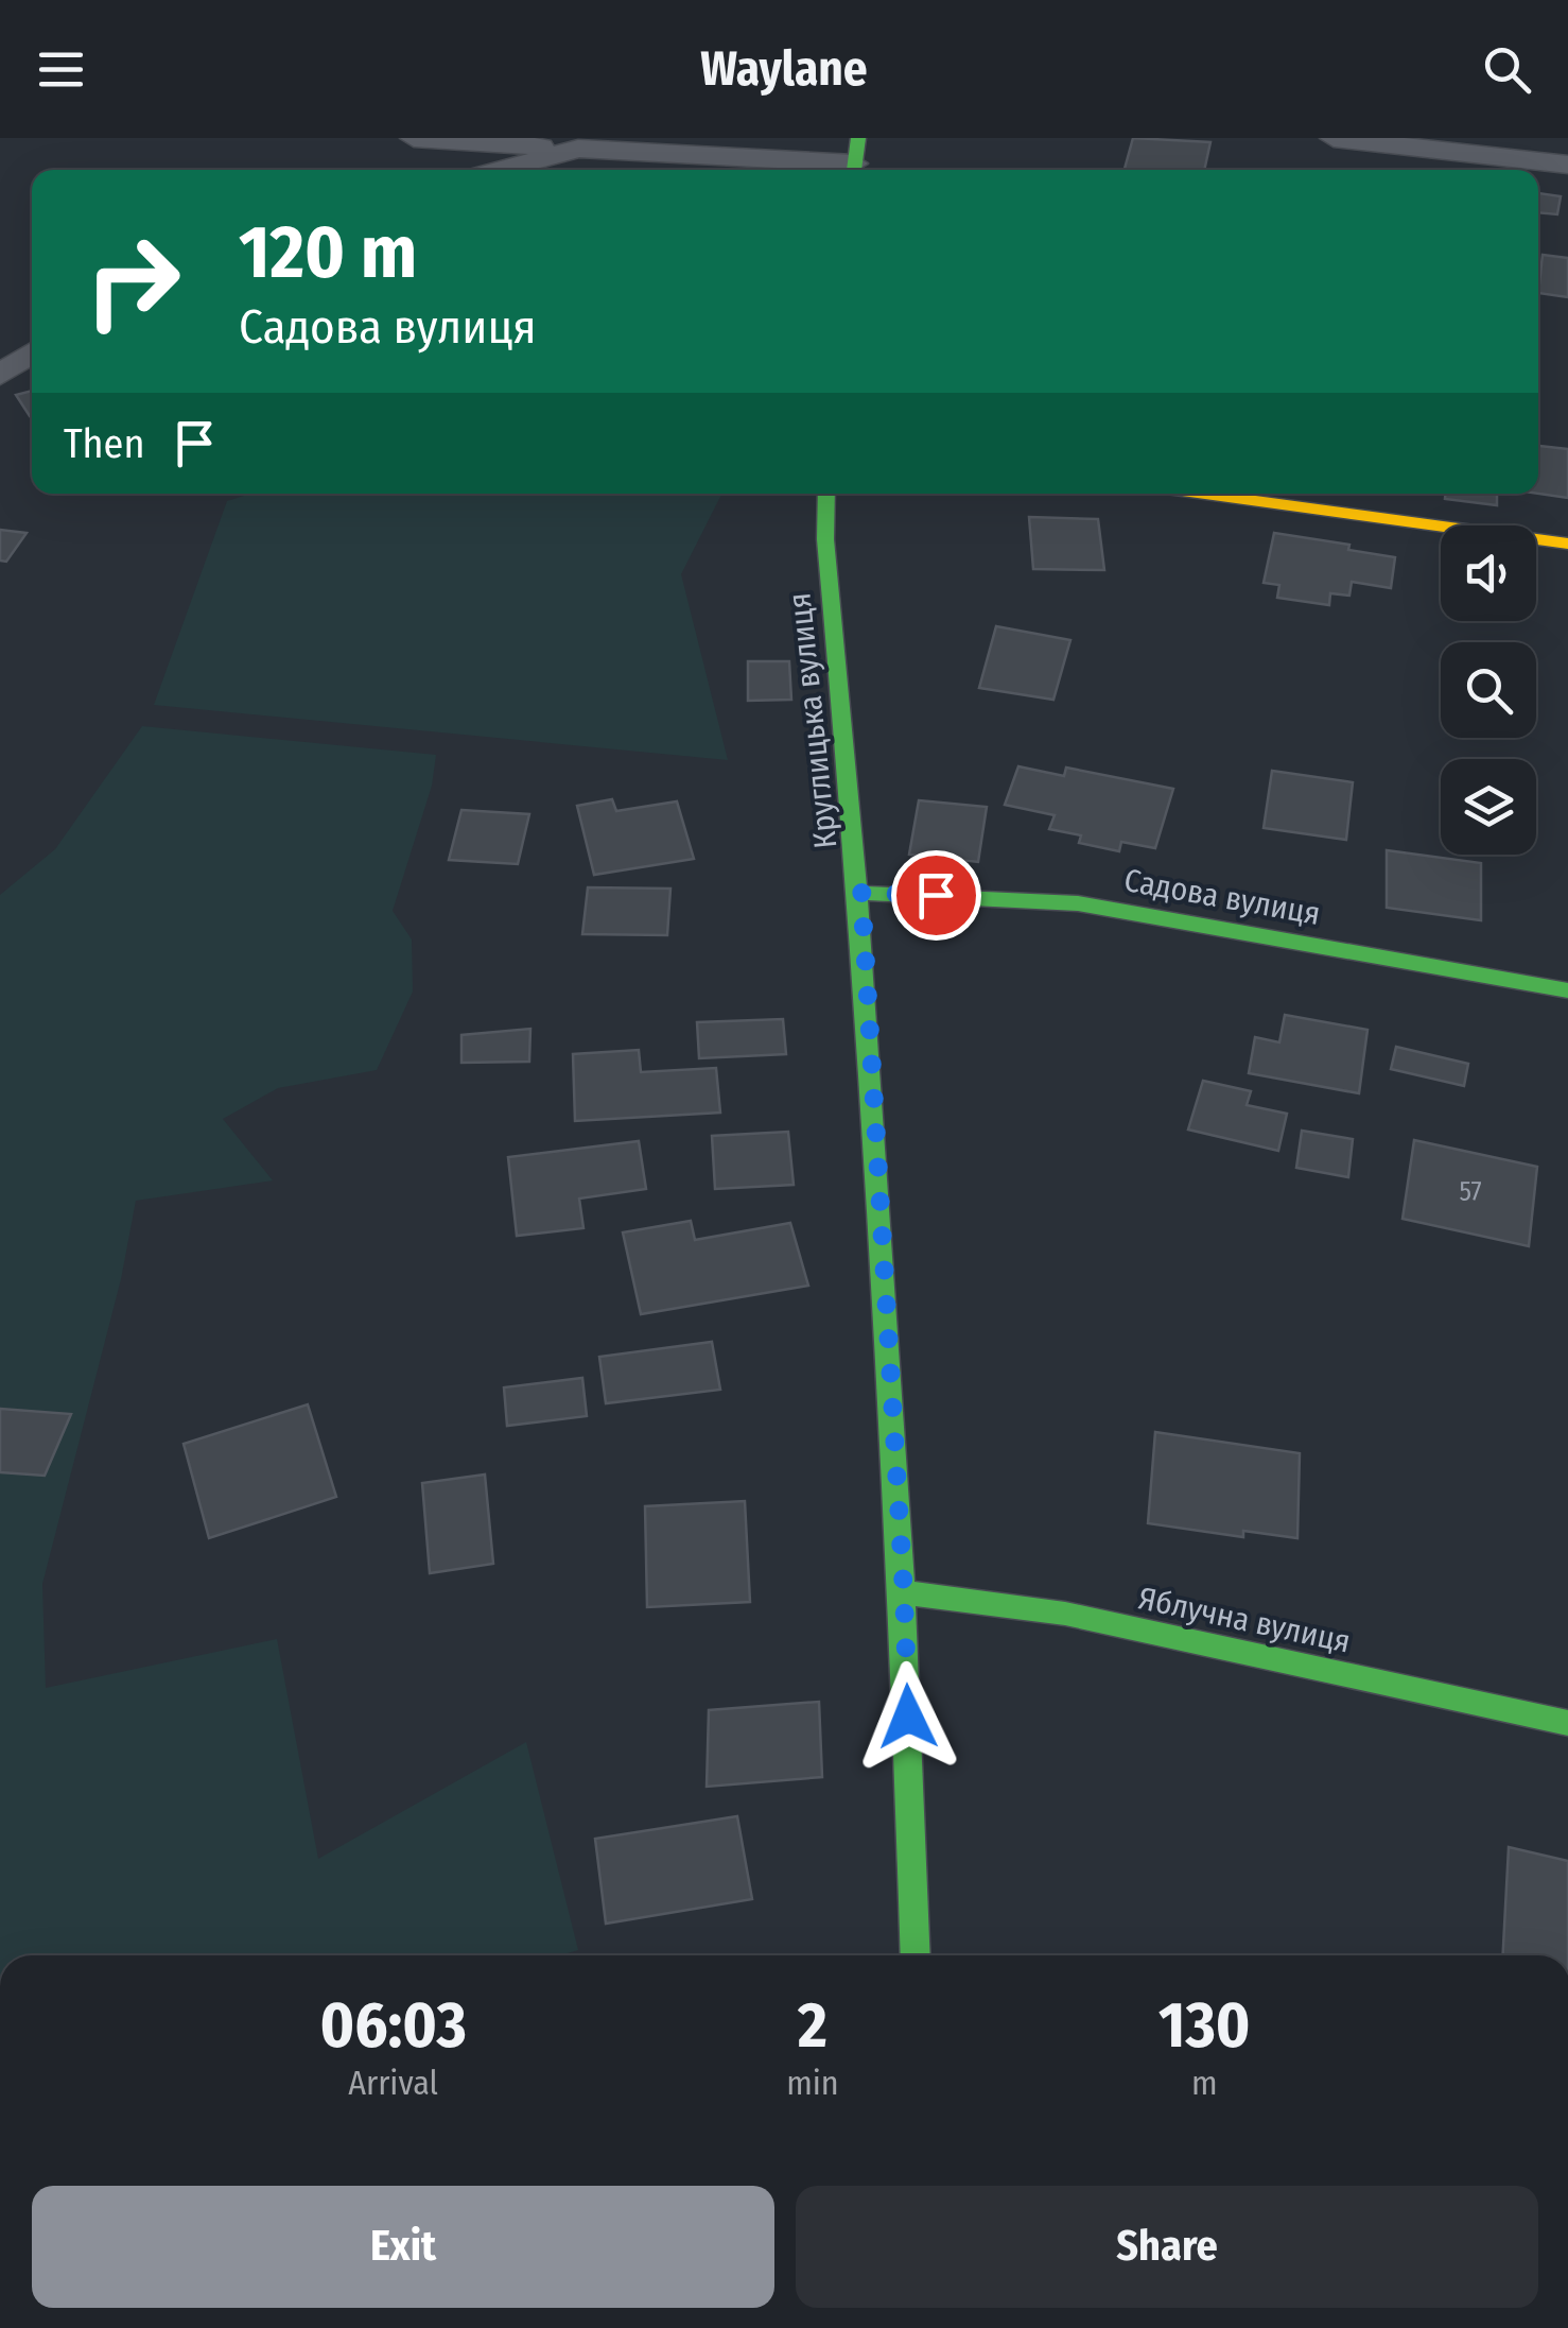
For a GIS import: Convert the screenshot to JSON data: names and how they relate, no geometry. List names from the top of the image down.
{
  "streets": {
    "street": ["Круглицька вулиця", "Садова вулиця", "Яблучна вулиця"]
  },
  "crossings": [
    ["Круглицька вулиця", "Садова вулиця"],
    ["Круглицька вулиця", "Яблучна вулиця"]
  ],
  "house_numbers": ["57"],
  "page": {
    "header": "Waylane",
    "turn": ["120 m", "Садова вулиця"],
    "then": "Then",
    "eta": [
      "06:03",
      "Arrival",
      "2",
      "min",
      "130",
      "m"
    ],
    "buttons": ["Exit", "Share"]
  }
}
